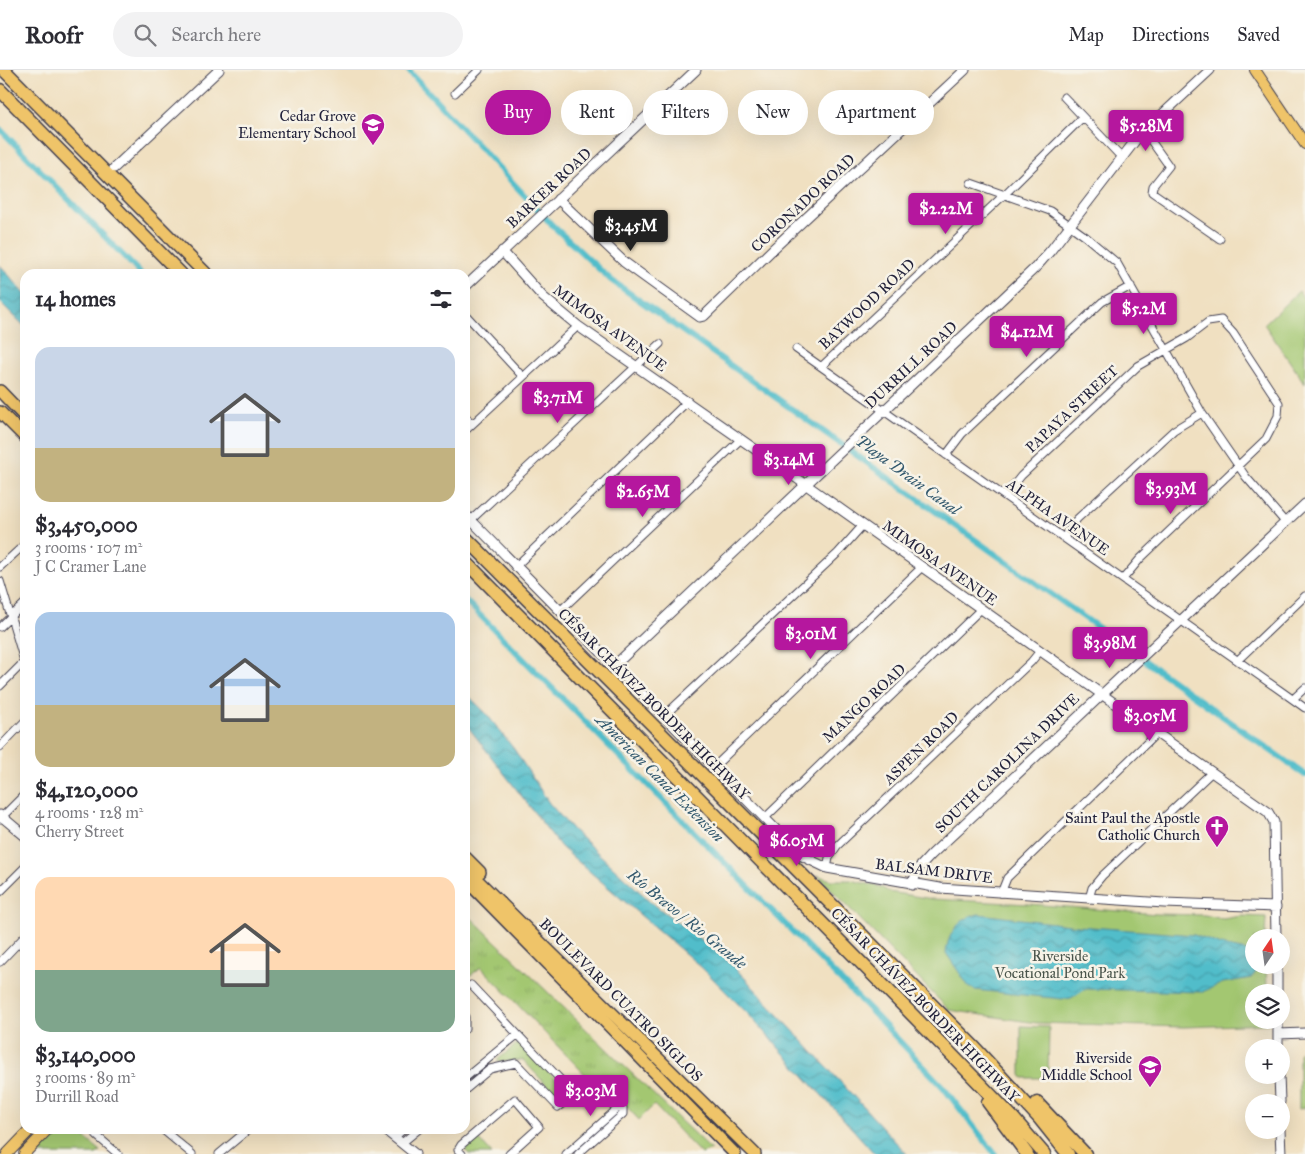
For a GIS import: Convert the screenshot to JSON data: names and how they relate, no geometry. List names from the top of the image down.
{
  "streets": {
    "highway": ["CÉSAR CHÁVEZ BORDER HIGHWAY", "BOULEVARD CUATRO SIGLOS"],
    "street": [
      "BARKER ROAD",
      "CORONADO ROAD",
      "BAYWOOD ROAD",
      "MIMOSA AVENUE",
      "DURRILL ROAD",
      "PAPAYA STREET",
      "ALPHA AVENUE",
      "MANGO ROAD",
      "ASPEN ROAD",
      "SOUTH CAROLINA DRIVE",
      "BALSAM DRIVE"
    ]
  },
  "crossings": [
    ["BARKER ROAD", "CORONADO ROAD"],
    ["BARKER ROAD", "MIMOSA AVENUE"],
    ["BAYWOOD ROAD", "ALPHA AVENUE"],
    ["MIMOSA AVENUE", "DURRILL ROAD"],
    ["MIMOSA AVENUE", "MANGO ROAD"],
    ["MIMOSA AVENUE", "ASPEN ROAD"],
    ["MIMOSA AVENUE", "SOUTH CAROLINA DRIVE"],
    ["MIMOSA AVENUE", "BALSAM DRIVE"],
    ["DURRILL ROAD", "ALPHA AVENUE"],
    ["DURRILL ROAD", "BALSAM DRIVE"],
    ["PAPAYA STREET", "ALPHA AVENUE"],
    ["ALPHA AVENUE", "SOUTH CAROLINA DRIVE"],
    ["MANGO ROAD", "BALSAM DRIVE"],
    ["ASPEN ROAD", "BALSAM DRIVE"],
    ["SOUTH CAROLINA DRIVE", "BALSAM DRIVE"]
  ],
  "water": ["Playa Drain Canal", "American Canal Extension", "Río Bravo / Rio Grande"],
  "parks": ["Riverside Vocational Pond Park"],
  "places": {
    "school or university": ["Cedar Grove Elementary School", "Riverside Middle School"],
    "church": ["Saint Paul the Apostle Catholic Church"]
  },
  "north": "top",
  "page": {
    "header": "Roofr",
    "search": "Search here",
    "nav": ["Map", "Directions", "Saved"],
    "chip": [
      "Buy",
      "Rent",
      "Filters",
      "New",
      "Apartment"
    ],
    "price": [
      "$5.28M",
      "$2.22M",
      "$3.45M",
      "$5.2M",
      "$4.12M",
      "$3.71M",
      "$3.14M",
      "$3.93M",
      "$2.65M",
      "$3.01M",
      "$3.98M",
      "$3.05M",
      "$6.05M",
      "$3.03M"
    ],
    "heading": "14 homes",
    "list": [
      {
        "name": "$3,450,000",
        "note": "3 rooms · 107 m² · J C Cramer Lane"
      },
      {
        "name": "$4,120,000",
        "note": "4 rooms · 128 m² · Cherry Street"
      },
      {
        "name": "$3,140,000",
        "note": "3 rooms · 89 m² · Durrill Road"
      }
    ],
    "map_buttons": ["+", "−"]
  }
}
